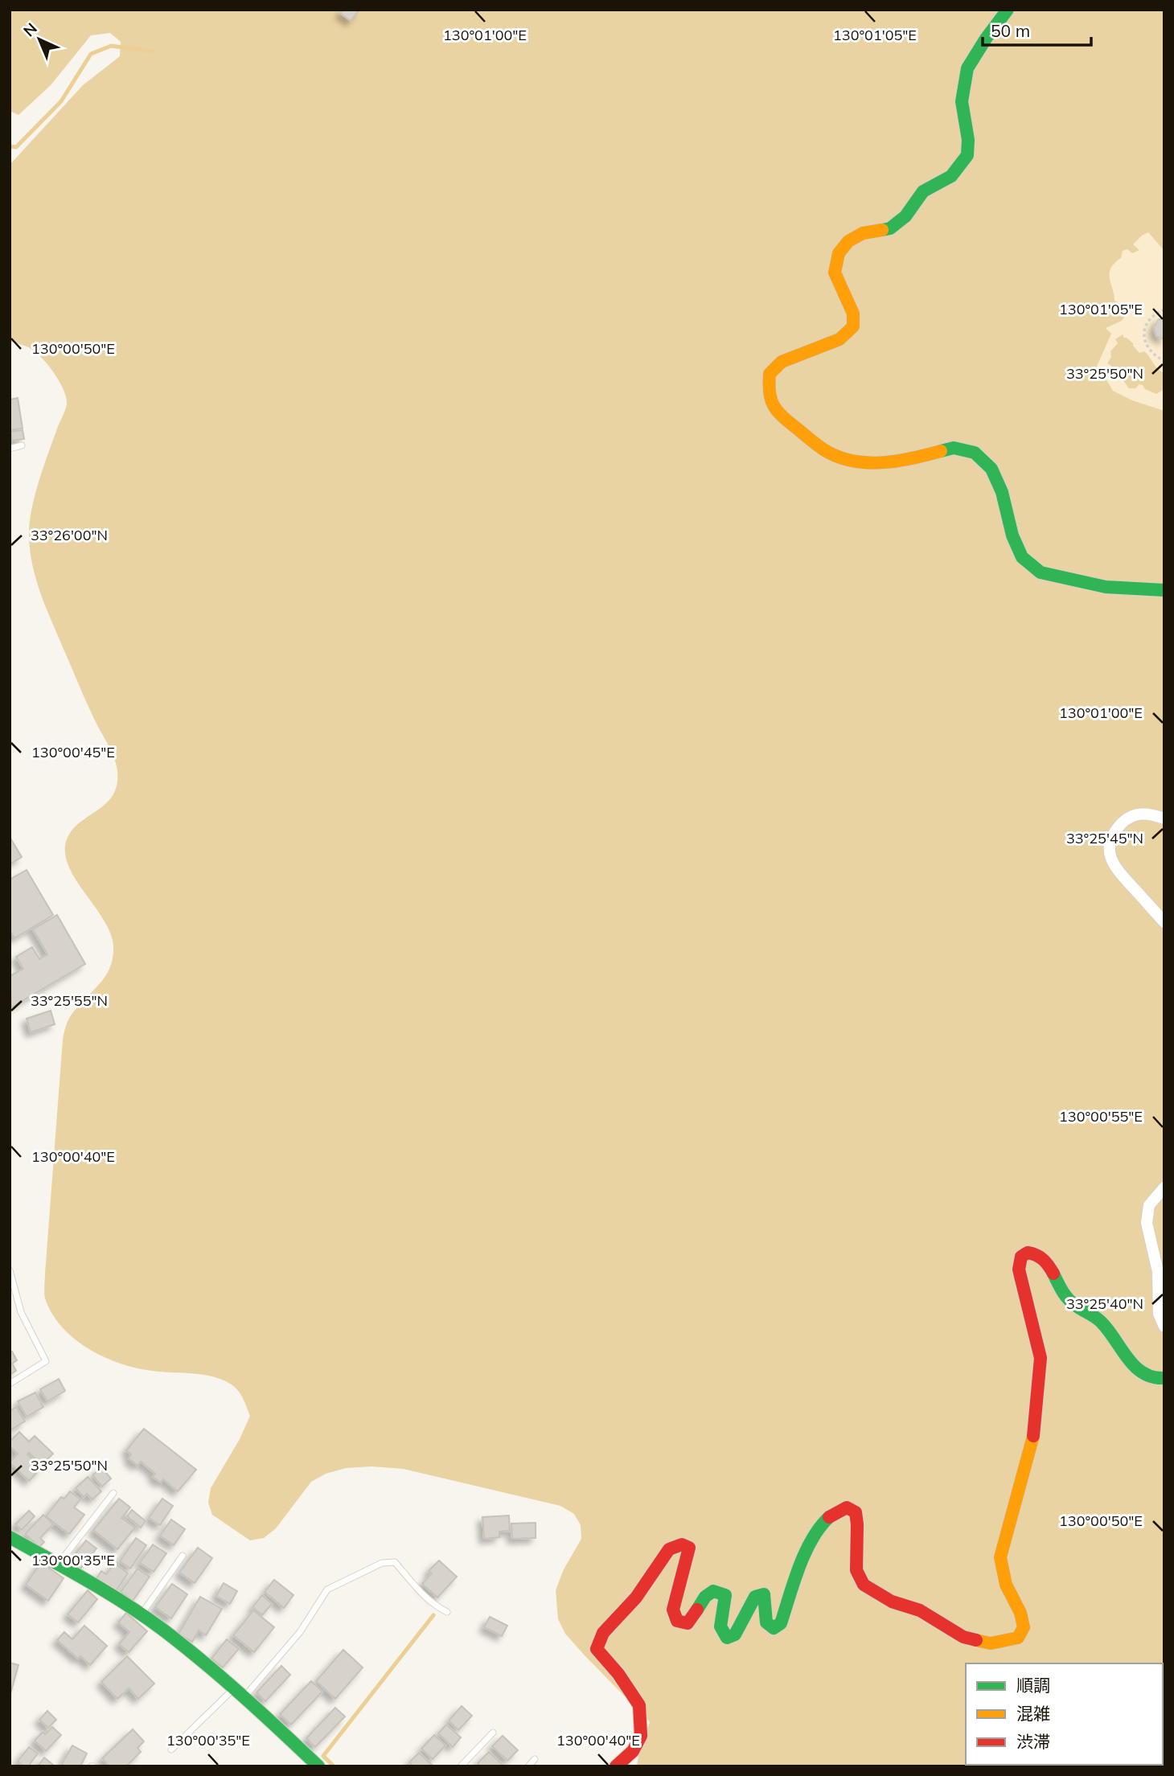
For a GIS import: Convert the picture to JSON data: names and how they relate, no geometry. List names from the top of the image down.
{
  "legend": ["順調", "混雑", "渋滞"],
  "scale_bar": "50 m",
  "north": "top left",
  "coordinates": [
    "130°01'05\"E",
    "130°01'00\"E",
    "130°00'50\"E",
    "33°25'50\"N",
    "33°26'00\"N",
    "130°00'45\"E",
    "33°25'45\"N",
    "33°25'55\"N",
    "130°00'55\"E",
    "130°00'40\"E",
    "33°25'40\"N",
    "130°00'35\"E"
  ]
}
